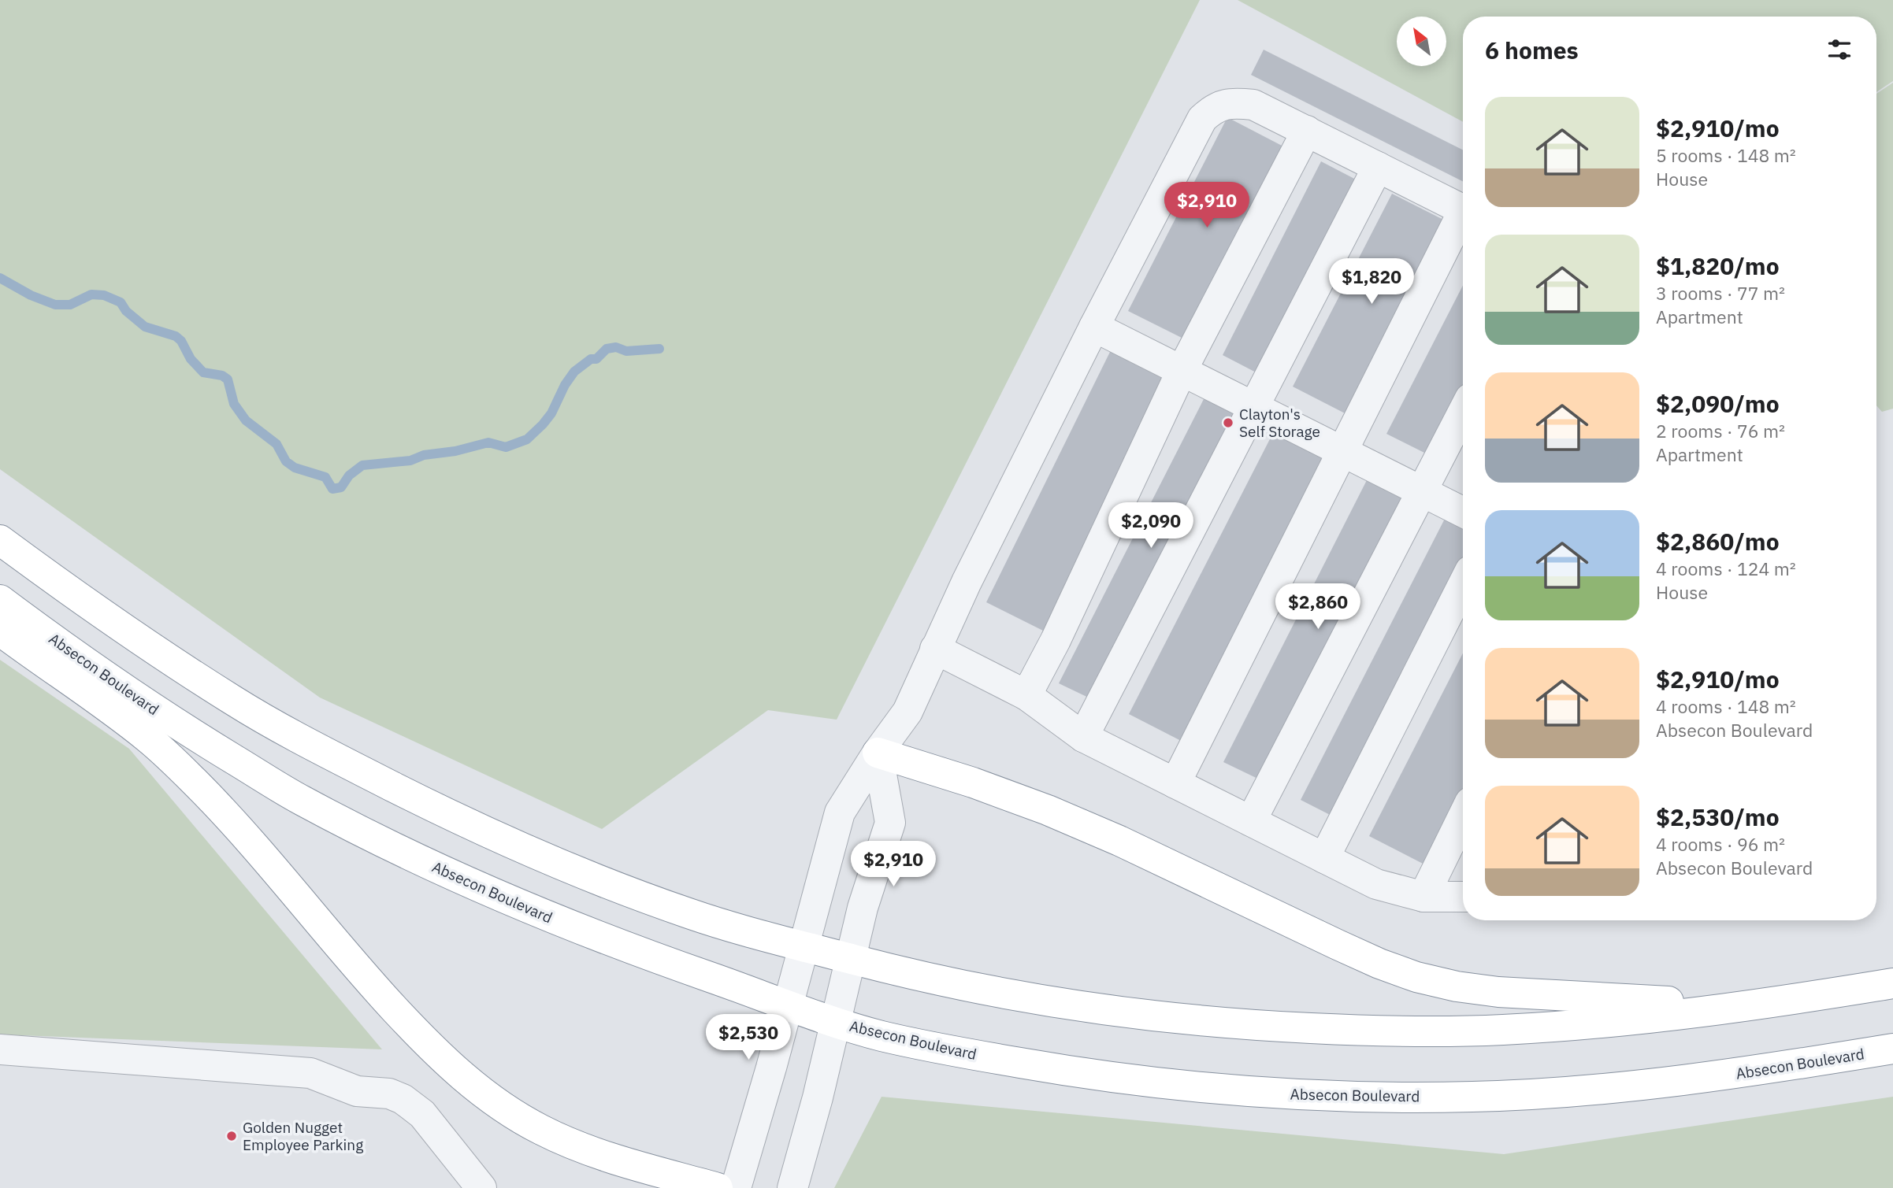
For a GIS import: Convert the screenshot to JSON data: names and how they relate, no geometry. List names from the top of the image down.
{
  "streets": {
    "highway": ["Absecon Boulevard"]
  },
  "places": ["Clayton's Self Storage", "Golden Nugget Employee Parking"],
  "north": "top left",
  "page": {
    "heading": "6 homes",
    "list": [
      {
        "name": "$2,910/mo",
        "note": "5 rooms · 148 m² · House"
      },
      {
        "name": "$1,820/mo",
        "note": "3 rooms · 77 m² · Apartment"
      },
      {
        "name": "$2,090/mo",
        "note": "2 rooms · 76 m² · Apartment"
      },
      {
        "name": "$2,860/mo",
        "note": "4 rooms · 124 m² · House"
      },
      {
        "name": "$2,910/mo",
        "note": "4 rooms · 148 m² · Absecon Boulevard"
      },
      {
        "name": "$2,530/mo",
        "note": "4 rooms · 96 m² · Absecon Boulevard"
      }
    ],
    "price": [
      "$2,910",
      "$1,820",
      "$2,090",
      "$2,860",
      "$2,910",
      "$2,530"
    ]
  }
}
